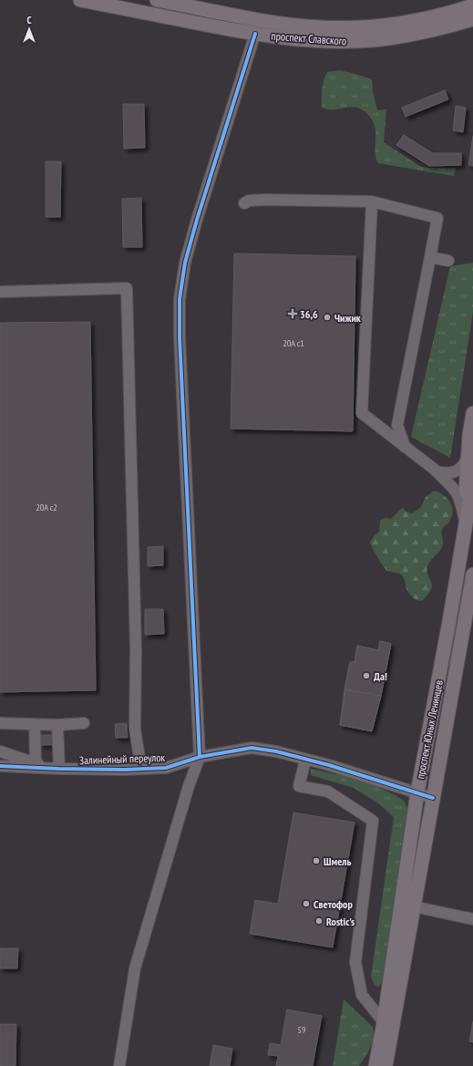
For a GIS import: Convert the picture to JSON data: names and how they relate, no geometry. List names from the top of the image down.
{
  "streets": {
    "main road": ["проспект Славского", "проспект Юных Ленинцев"],
    "street": ["Залинейный переулок"]
  },
  "crossings": [
    ["проспект Юных Ленинцев", "Залинейный переулок"]
  ],
  "places": {
    "health": ["36,6"],
    "other": [
      "Чижик",
      "Да!",
      "Шмель",
      "Светофор",
      "Rostic's"
    ]
  },
  "house_numbers": ["20А с1", "20А с2", "59"],
  "north": "top"
}
